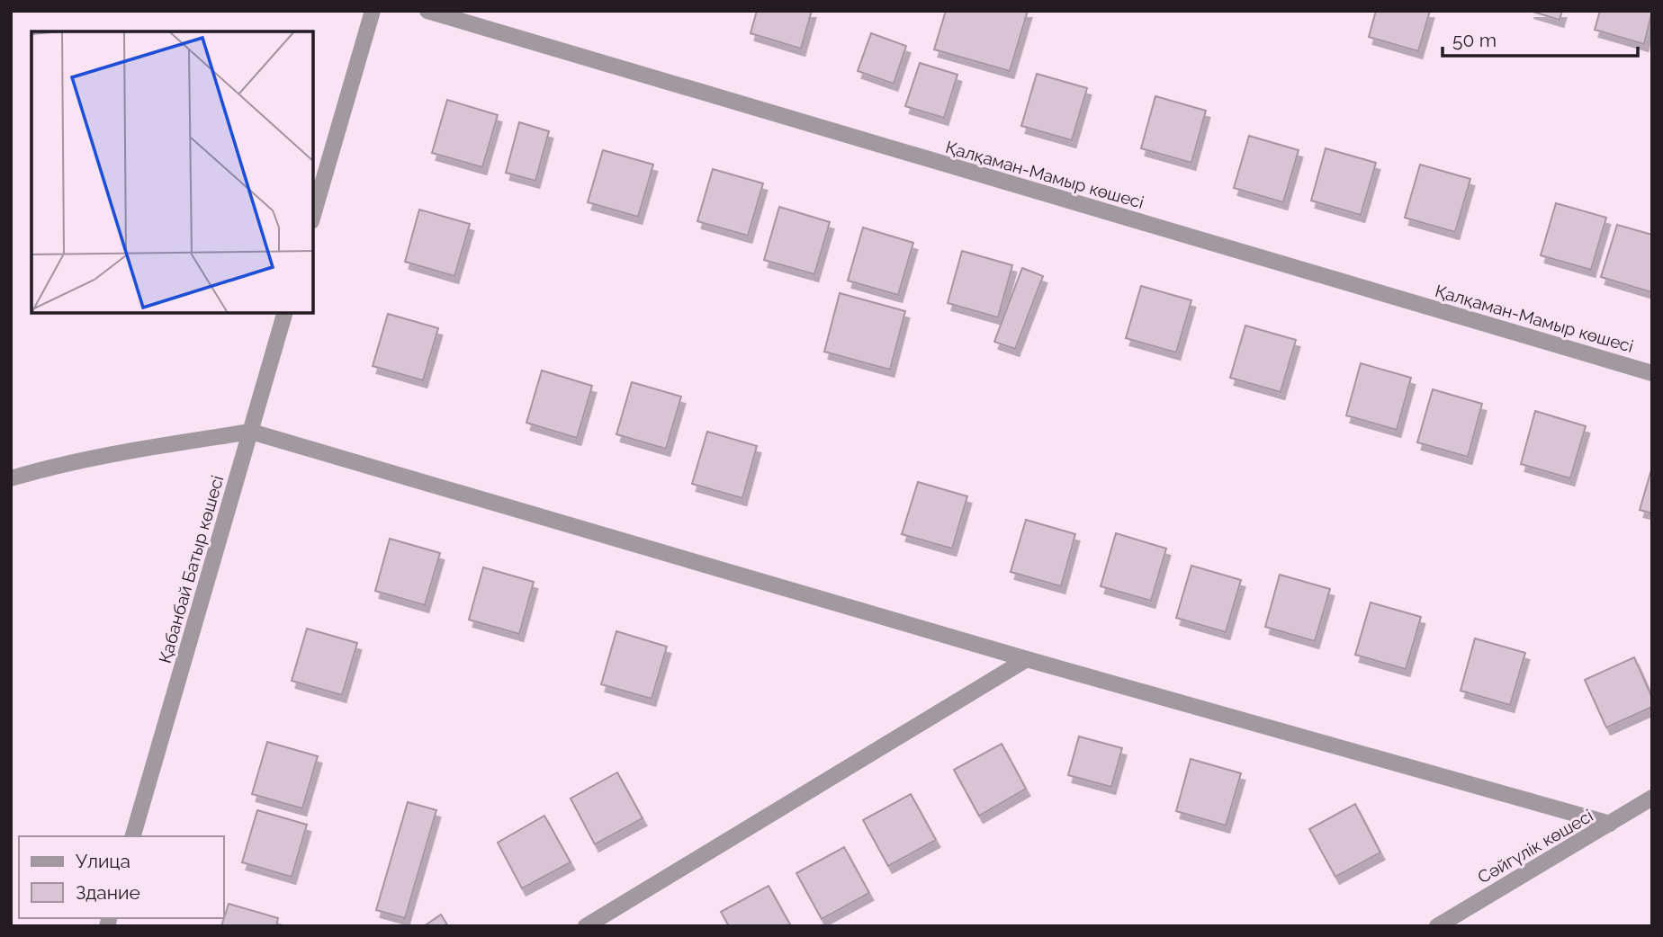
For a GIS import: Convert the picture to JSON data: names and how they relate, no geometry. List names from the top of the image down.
{
  "streets": {
    "street": ["Қалқаман-Мамыр көшесі", "Қабанбай Батыр көшесі", "Сәйгүлік көшесі"]
  },
  "legend": ["Улица", "Здание"],
  "scale_bar": "50 m"
}
